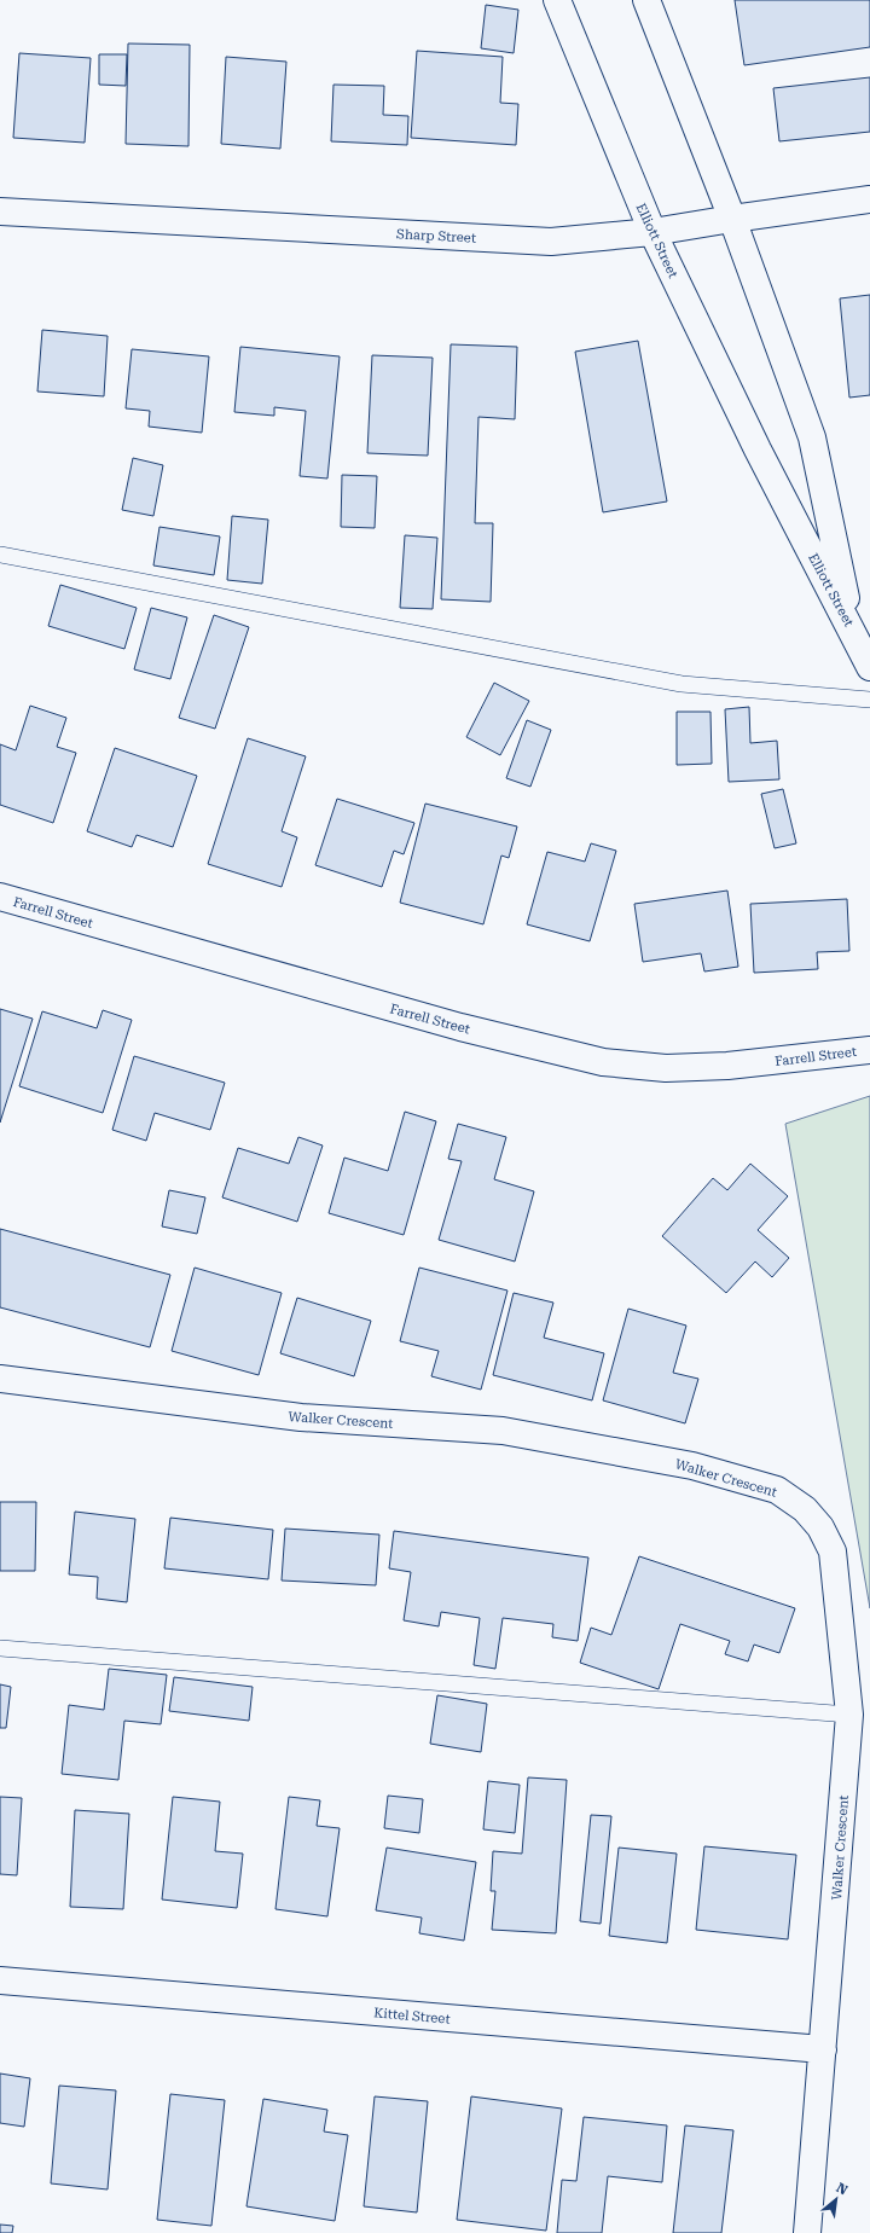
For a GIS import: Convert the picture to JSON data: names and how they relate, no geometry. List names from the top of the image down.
{
  "streets": {
    "street": [
      "Sharp Street",
      "Elliott Street",
      "Farrell Street",
      "Walker Crescent",
      "Kittel Street"
    ]
  },
  "crossings": [
    ["Sharp Street", "Elliott Street"],
    ["Walker Crescent", "Kittel Street"]
  ],
  "north": "top right"
}
